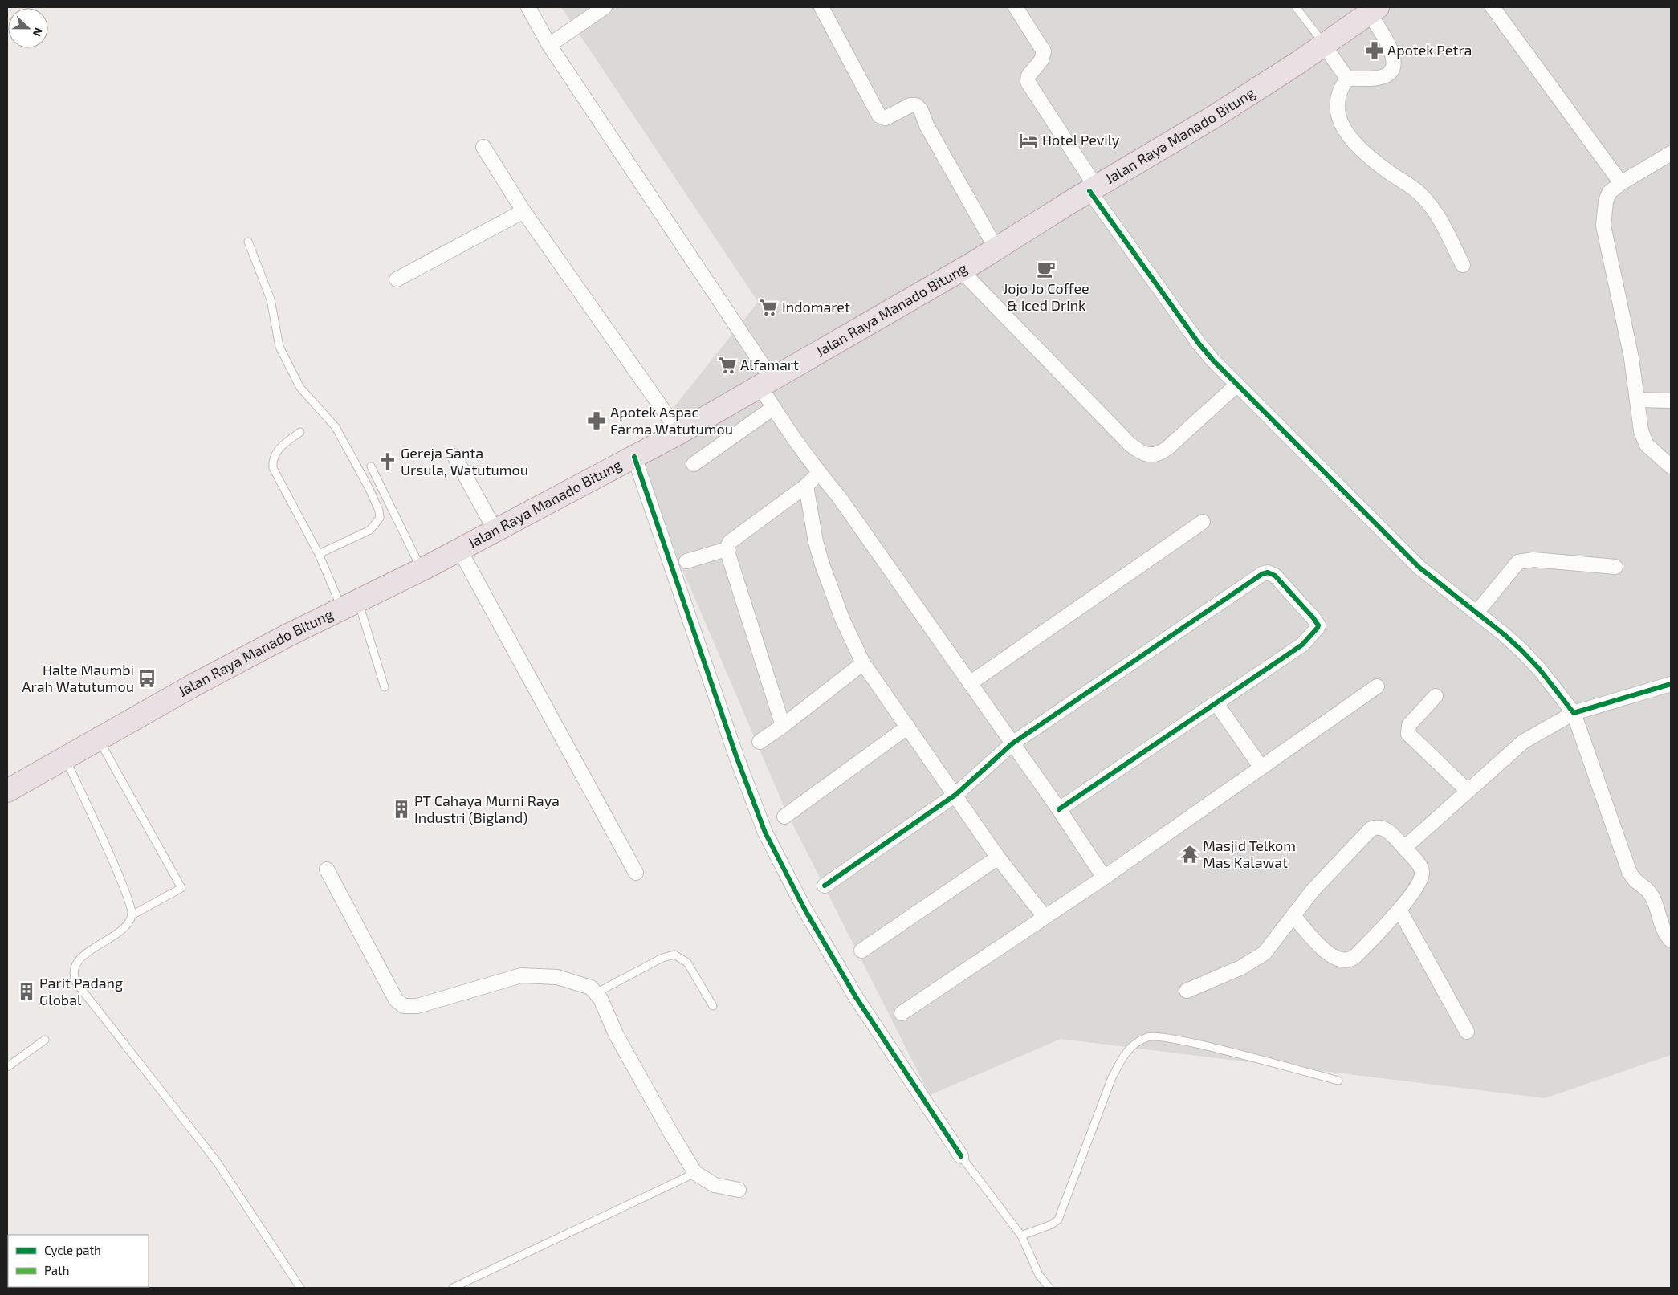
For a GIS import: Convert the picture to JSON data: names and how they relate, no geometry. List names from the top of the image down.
{
  "streets": {
    "highway": ["Jalan Raya Manado Bitung"]
  },
  "places": {
    "pharmacy": ["Apotek Petra", "Apotek Aspac Farma Watutumou"],
    "hotel": ["Hotel Pevily"],
    "cafe": ["Jojo Jo Coffee & Iced Drink"],
    "supermarket": ["Indomaret", "Alfamart"],
    "church": ["Gereja Santa Ursula, Watutumou"],
    "bus stop": ["Halte Maumbi Arah Watutumou"],
    "building": ["PT Cahaya Murni Raya Industri (Bigland)", "Parit Padang Global"],
    "temple": ["Masjid Telkom Mas Kalawat"]
  },
  "legend": ["Cycle path", "Path"],
  "north": "right"
}
